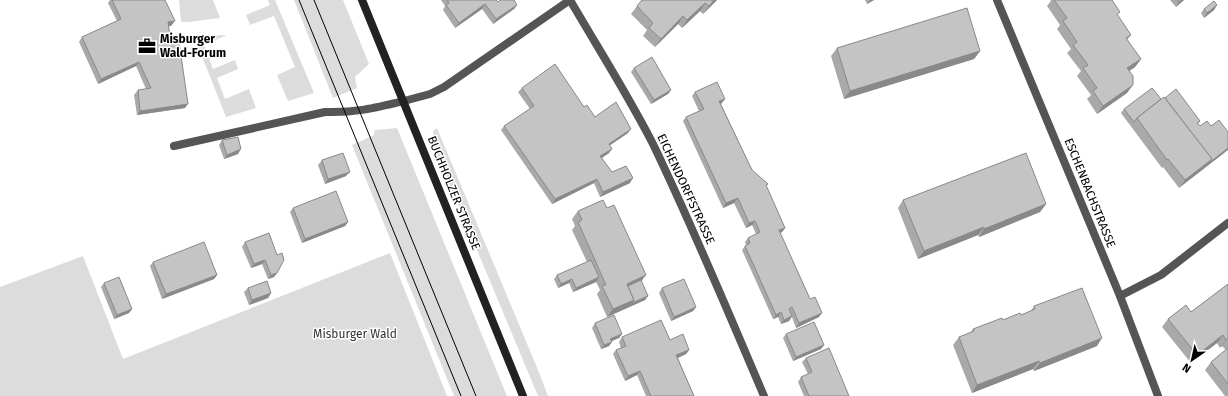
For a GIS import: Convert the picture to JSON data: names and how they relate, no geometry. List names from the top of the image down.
{
  "streets": {
    "main road": ["BUCHHOLZER STRASSE"],
    "street": ["EICHENDORFFSTRASSE", "ESCHENBACHSTRASSE"]
  },
  "parks": ["Misburger Wald"],
  "places": {
    "office": ["Misburger Wald-Forum"]
  },
  "north": "bottom left"
}
